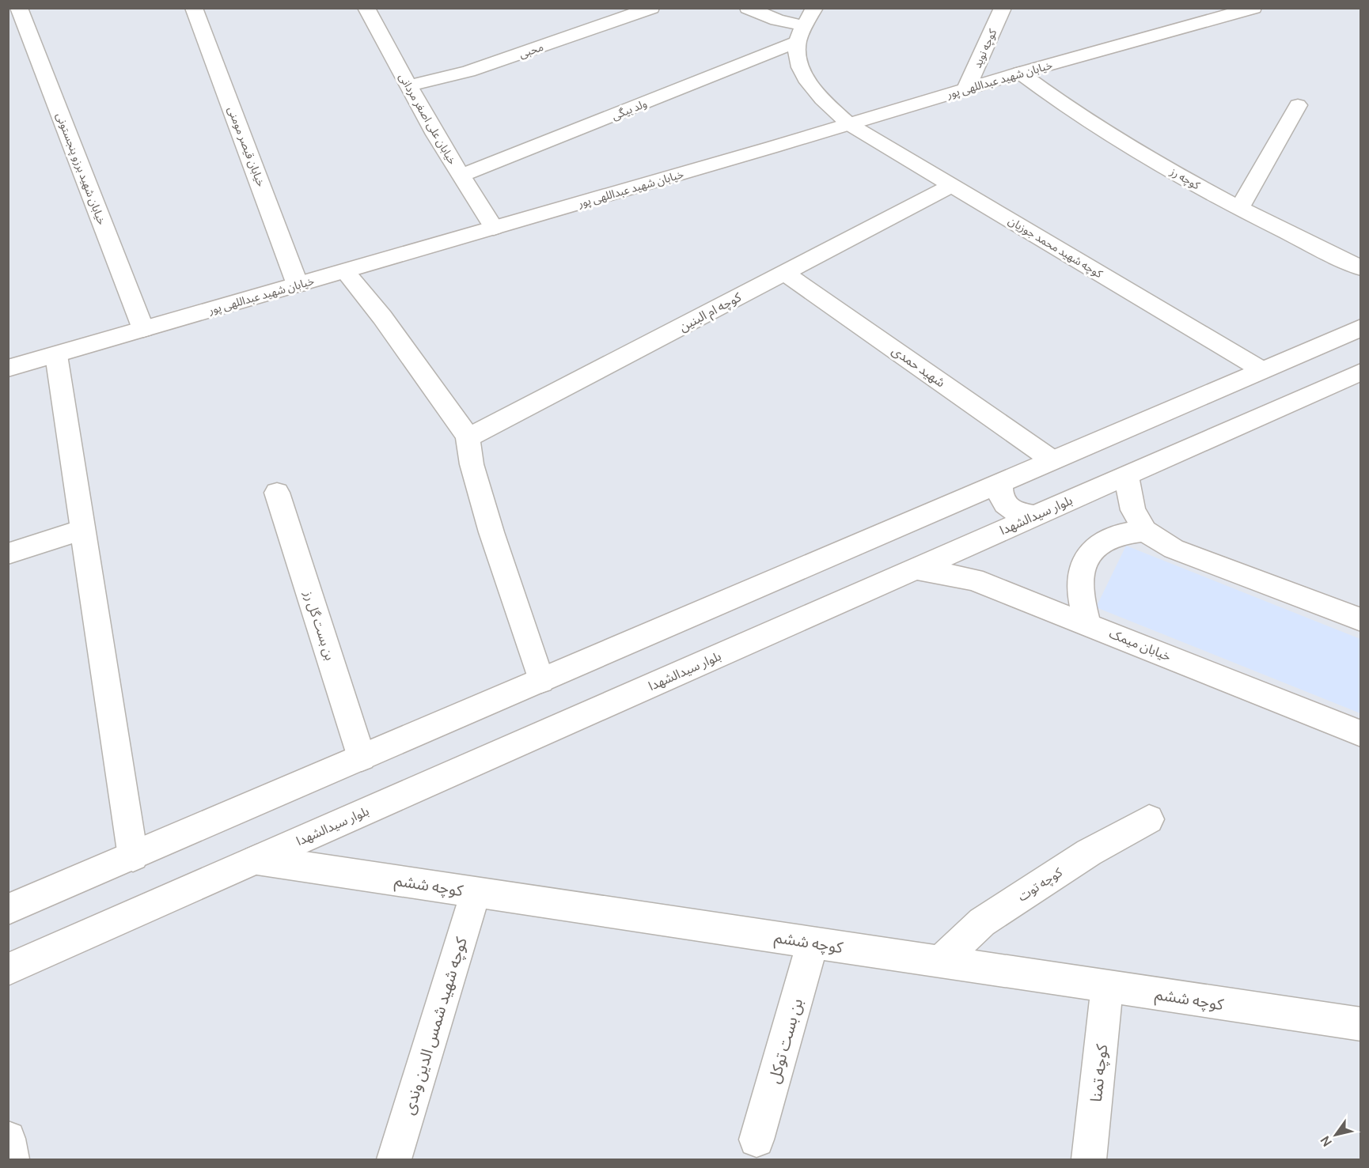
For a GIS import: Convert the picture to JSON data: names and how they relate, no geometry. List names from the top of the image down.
{
  "streets": {
    "street": [
      "کوچه نوید",
      "محبی",
      "خیابان شهید عبداللهی پور",
      "ولد بیگی",
      "خیابان علی اصغر مردانی",
      "خیابان قیصر مومنی",
      "خیابان شهید برزو پنجستونی",
      "کوچه رز",
      "کوچه شهید محمد جوزیان",
      "کوچه ام البنین",
      "شهید حمدی",
      "بلوار سیدالشهدا",
      "بن بست گل رز",
      "خیابان میمک",
      "کوچه توت",
      "کوچه ششم",
      "کوچه شهید شمس الدین وندی",
      "بن بست توکل",
      "کوچه تمنا"
    ]
  },
  "crossings": [
    ["کوچه نوید", "خیابان شهید عبداللهی پور"],
    ["محبی", "خیابان علی اصغر مردانی"],
    ["خیابان شهید عبداللهی پور", "خیابان علی اصغر مردانی"],
    ["خیابان شهید عبداللهی پور", "خیابان قیصر مومنی"],
    ["خیابان شهید عبداللهی پور", "خیابان شهید برزو پنجستونی"],
    ["خیابان شهید عبداللهی پور", "کوچه رز"],
    ["خیابان شهید عبداللهی پور", "کوچه شهید محمد جوزیان"],
    ["ولد بیگی", "خیابان علی اصغر مردانی"],
    ["ولد بیگی", "کوچه شهید محمد جوزیان"],
    ["کوچه شهید محمد جوزیان", "کوچه ام البنین"],
    ["کوچه ام البنین", "شهید حمدی"],
    ["بلوار سیدالشهدا", "خیابان میمک"],
    ["بلوار سیدالشهدا", "کوچه ششم"],
    ["کوچه توت", "کوچه ششم"],
    ["کوچه ششم", "کوچه شهید شمس الدین وندی"],
    ["کوچه ششم", "بن بست توکل"],
    ["کوچه ششم", "کوچه تمنا"]
  ],
  "north": "bottom left"
}
